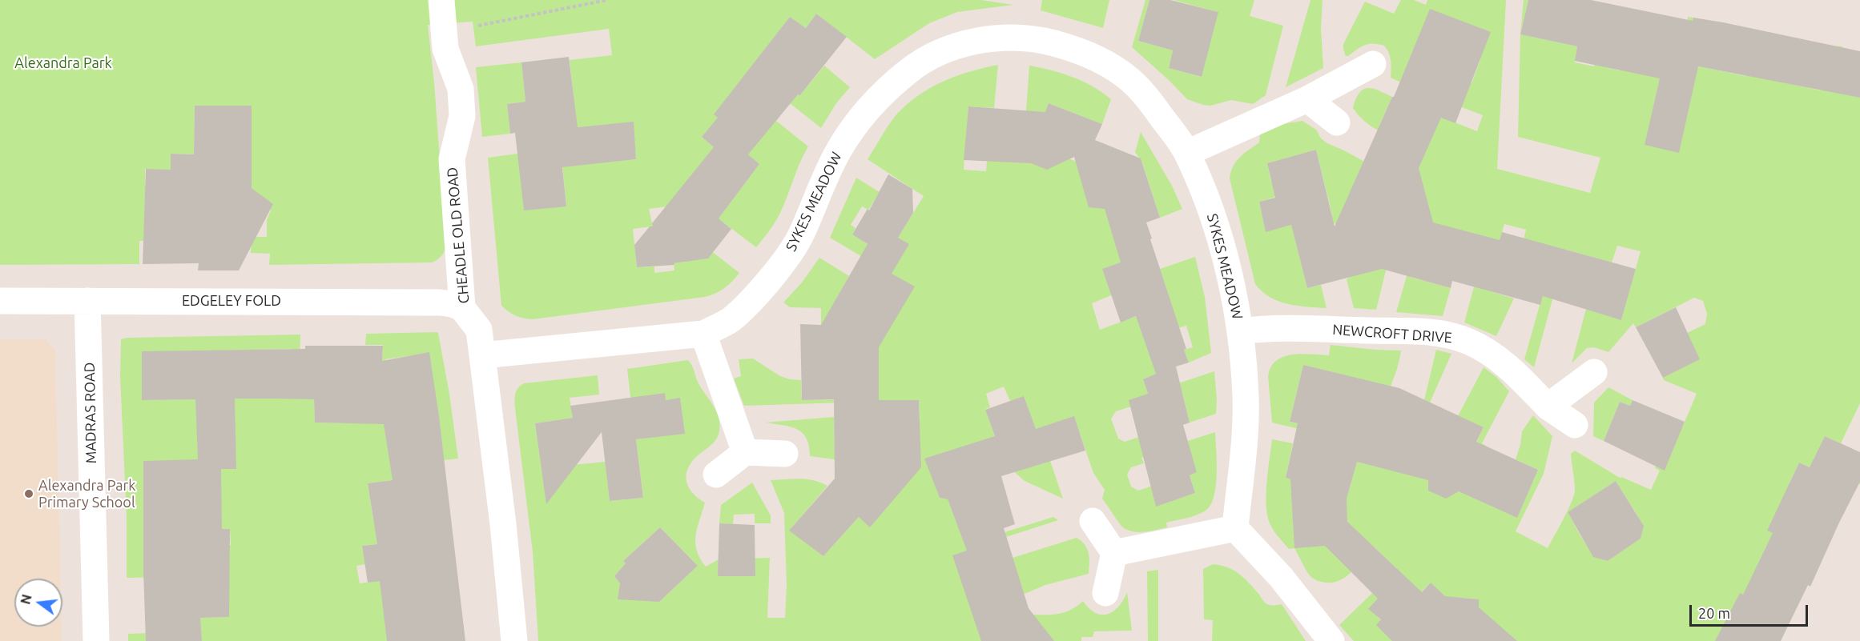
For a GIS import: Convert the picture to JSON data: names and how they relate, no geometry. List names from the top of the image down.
{
  "streets": {
    "street": [
      "SYKES MEADOW",
      "CHEADLE OLD ROAD",
      "EDGELEY FOLD",
      "NEWCROFT DRIVE",
      "MADRAS ROAD"
    ]
  },
  "crossings": [
    ["SYKES MEADOW", "CHEADLE OLD ROAD"],
    ["SYKES MEADOW", "NEWCROFT DRIVE"],
    ["CHEADLE OLD ROAD", "EDGELEY FOLD"],
    ["EDGELEY FOLD", "MADRAS ROAD"]
  ],
  "parks": ["Alexandra Park"],
  "places": ["Alexandra Park Primary School"],
  "scale_bar": "20 m",
  "north": "left"
}
